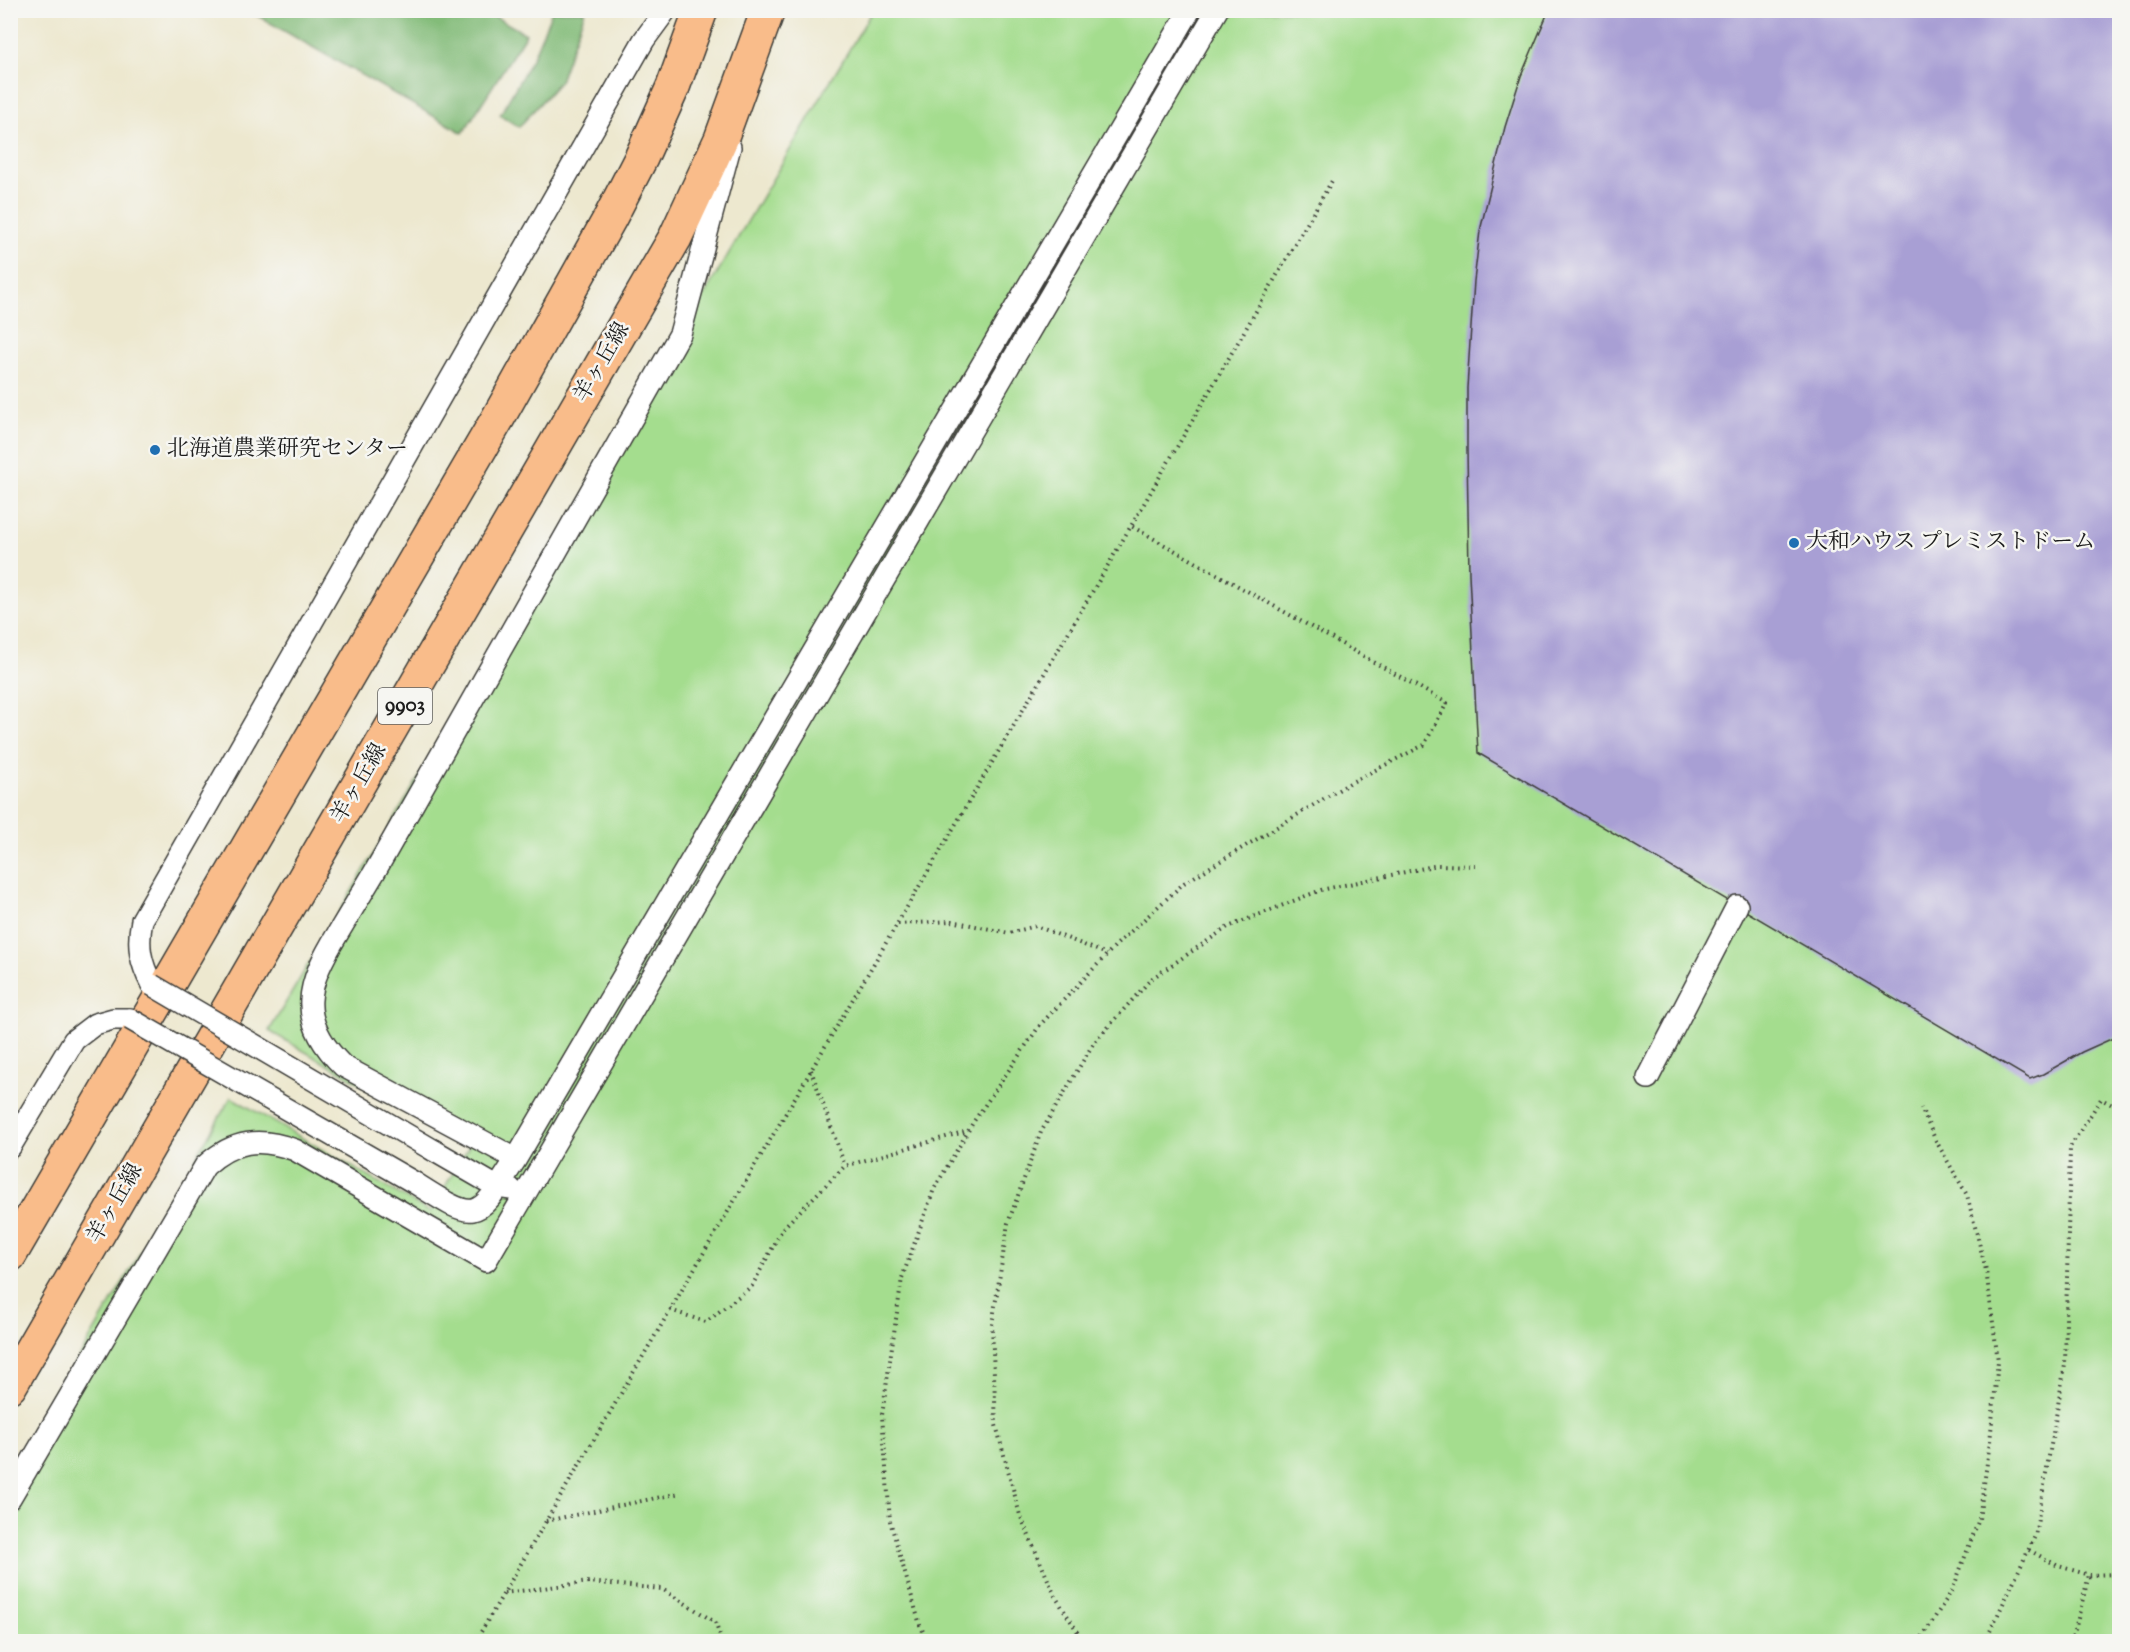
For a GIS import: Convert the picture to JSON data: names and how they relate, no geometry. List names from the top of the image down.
{
  "streets": {
    "main road": ["羊ヶ丘線", "9903"]
  },
  "places": ["北海道農業研究センター", "大和ハウス プレミストドーム"]
}
